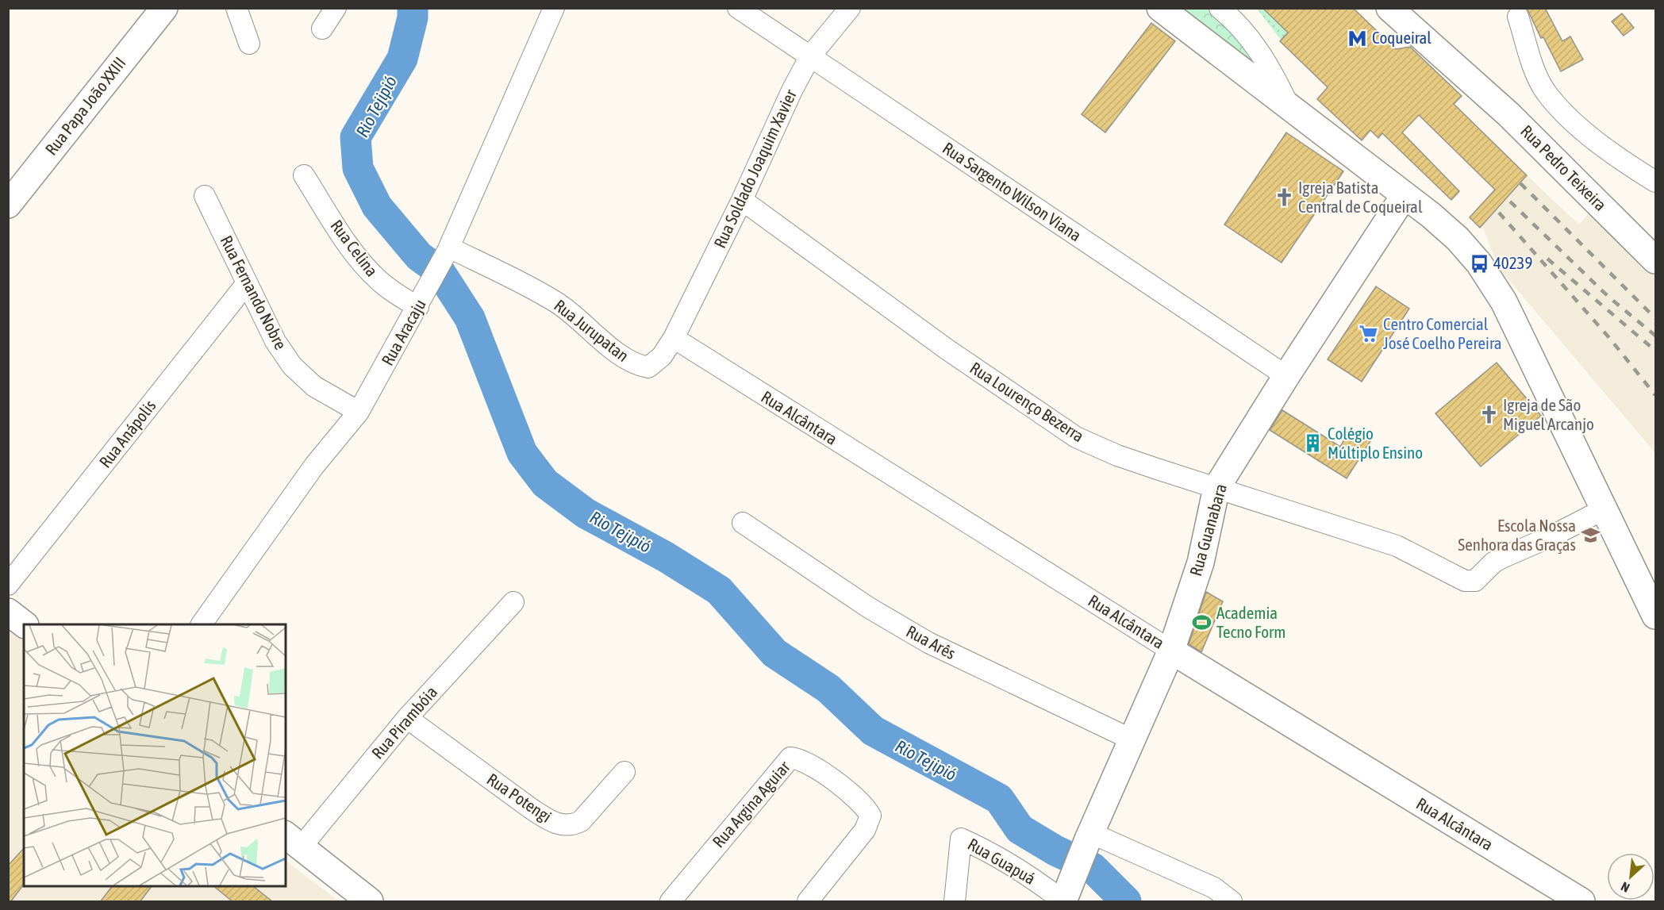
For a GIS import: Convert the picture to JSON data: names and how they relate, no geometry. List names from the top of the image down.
{
  "streets": {
    "street": [
      "Rua Papa João XXIII",
      "Rua Pedro Teixeira",
      "Rua Soldado Joaquim Xavier",
      "Rua Sargento Wilson Viana",
      "Rua Celina",
      "Rua Fernando Nobre",
      "Rua Jurupatan",
      "Rua Aracaju",
      "Rua Lourenço Bezerra",
      "Rua Alcântara",
      "Rua Anápolis",
      "Rua Guanabara",
      "Rua Arês",
      "Rua Pirambóia",
      "Rua Potengi",
      "Rua Argina Aguiar",
      "Rua Guapuá"
    ]
  },
  "crossings": [
    ["Rua Soldado Joaquim Xavier", "Rua Sargento Wilson Viana"],
    ["Rua Soldado Joaquim Xavier", "Rua Jurupatan"],
    ["Rua Soldado Joaquim Xavier", "Rua Lourenço Bezerra"],
    ["Rua Soldado Joaquim Xavier", "Rua Alcântara"],
    ["Rua Sargento Wilson Viana", "Rua Guanabara"],
    ["Rua Celina", "Rua Aracaju"],
    ["Rua Fernando Nobre", "Rua Aracaju"],
    ["Rua Fernando Nobre", "Rua Anápolis"],
    ["Rua Jurupatan", "Rua Aracaju"],
    ["Rua Jurupatan", "Rua Alcântara"],
    ["Rua Lourenço Bezerra", "Rua Guanabara"],
    ["Rua Alcântara", "Rua Guanabara"],
    ["Rua Guanabara", "Rua Arês"],
    ["Rua Guanabara", "Rua Guapuá"],
    ["Rua Pirambóia", "Rua Potengi"]
  ],
  "water": ["Rio Tejipió"],
  "places": {
    "metro station": ["Coqueiral"],
    "church": ["Igreja Batista Central de Coqueiral", "Igreja de São Miguel Arcanjo"],
    "bus stop": ["40239"],
    "supermarket": ["Centro Comercial José Coelho Pereira"],
    "building": ["Colégio Múltiplo Ensino"],
    "school or university": ["Escola Nossa Senhora das Graças"],
    "sports": ["Academia Tecno Form"]
  },
  "north": "bottom left"
}
